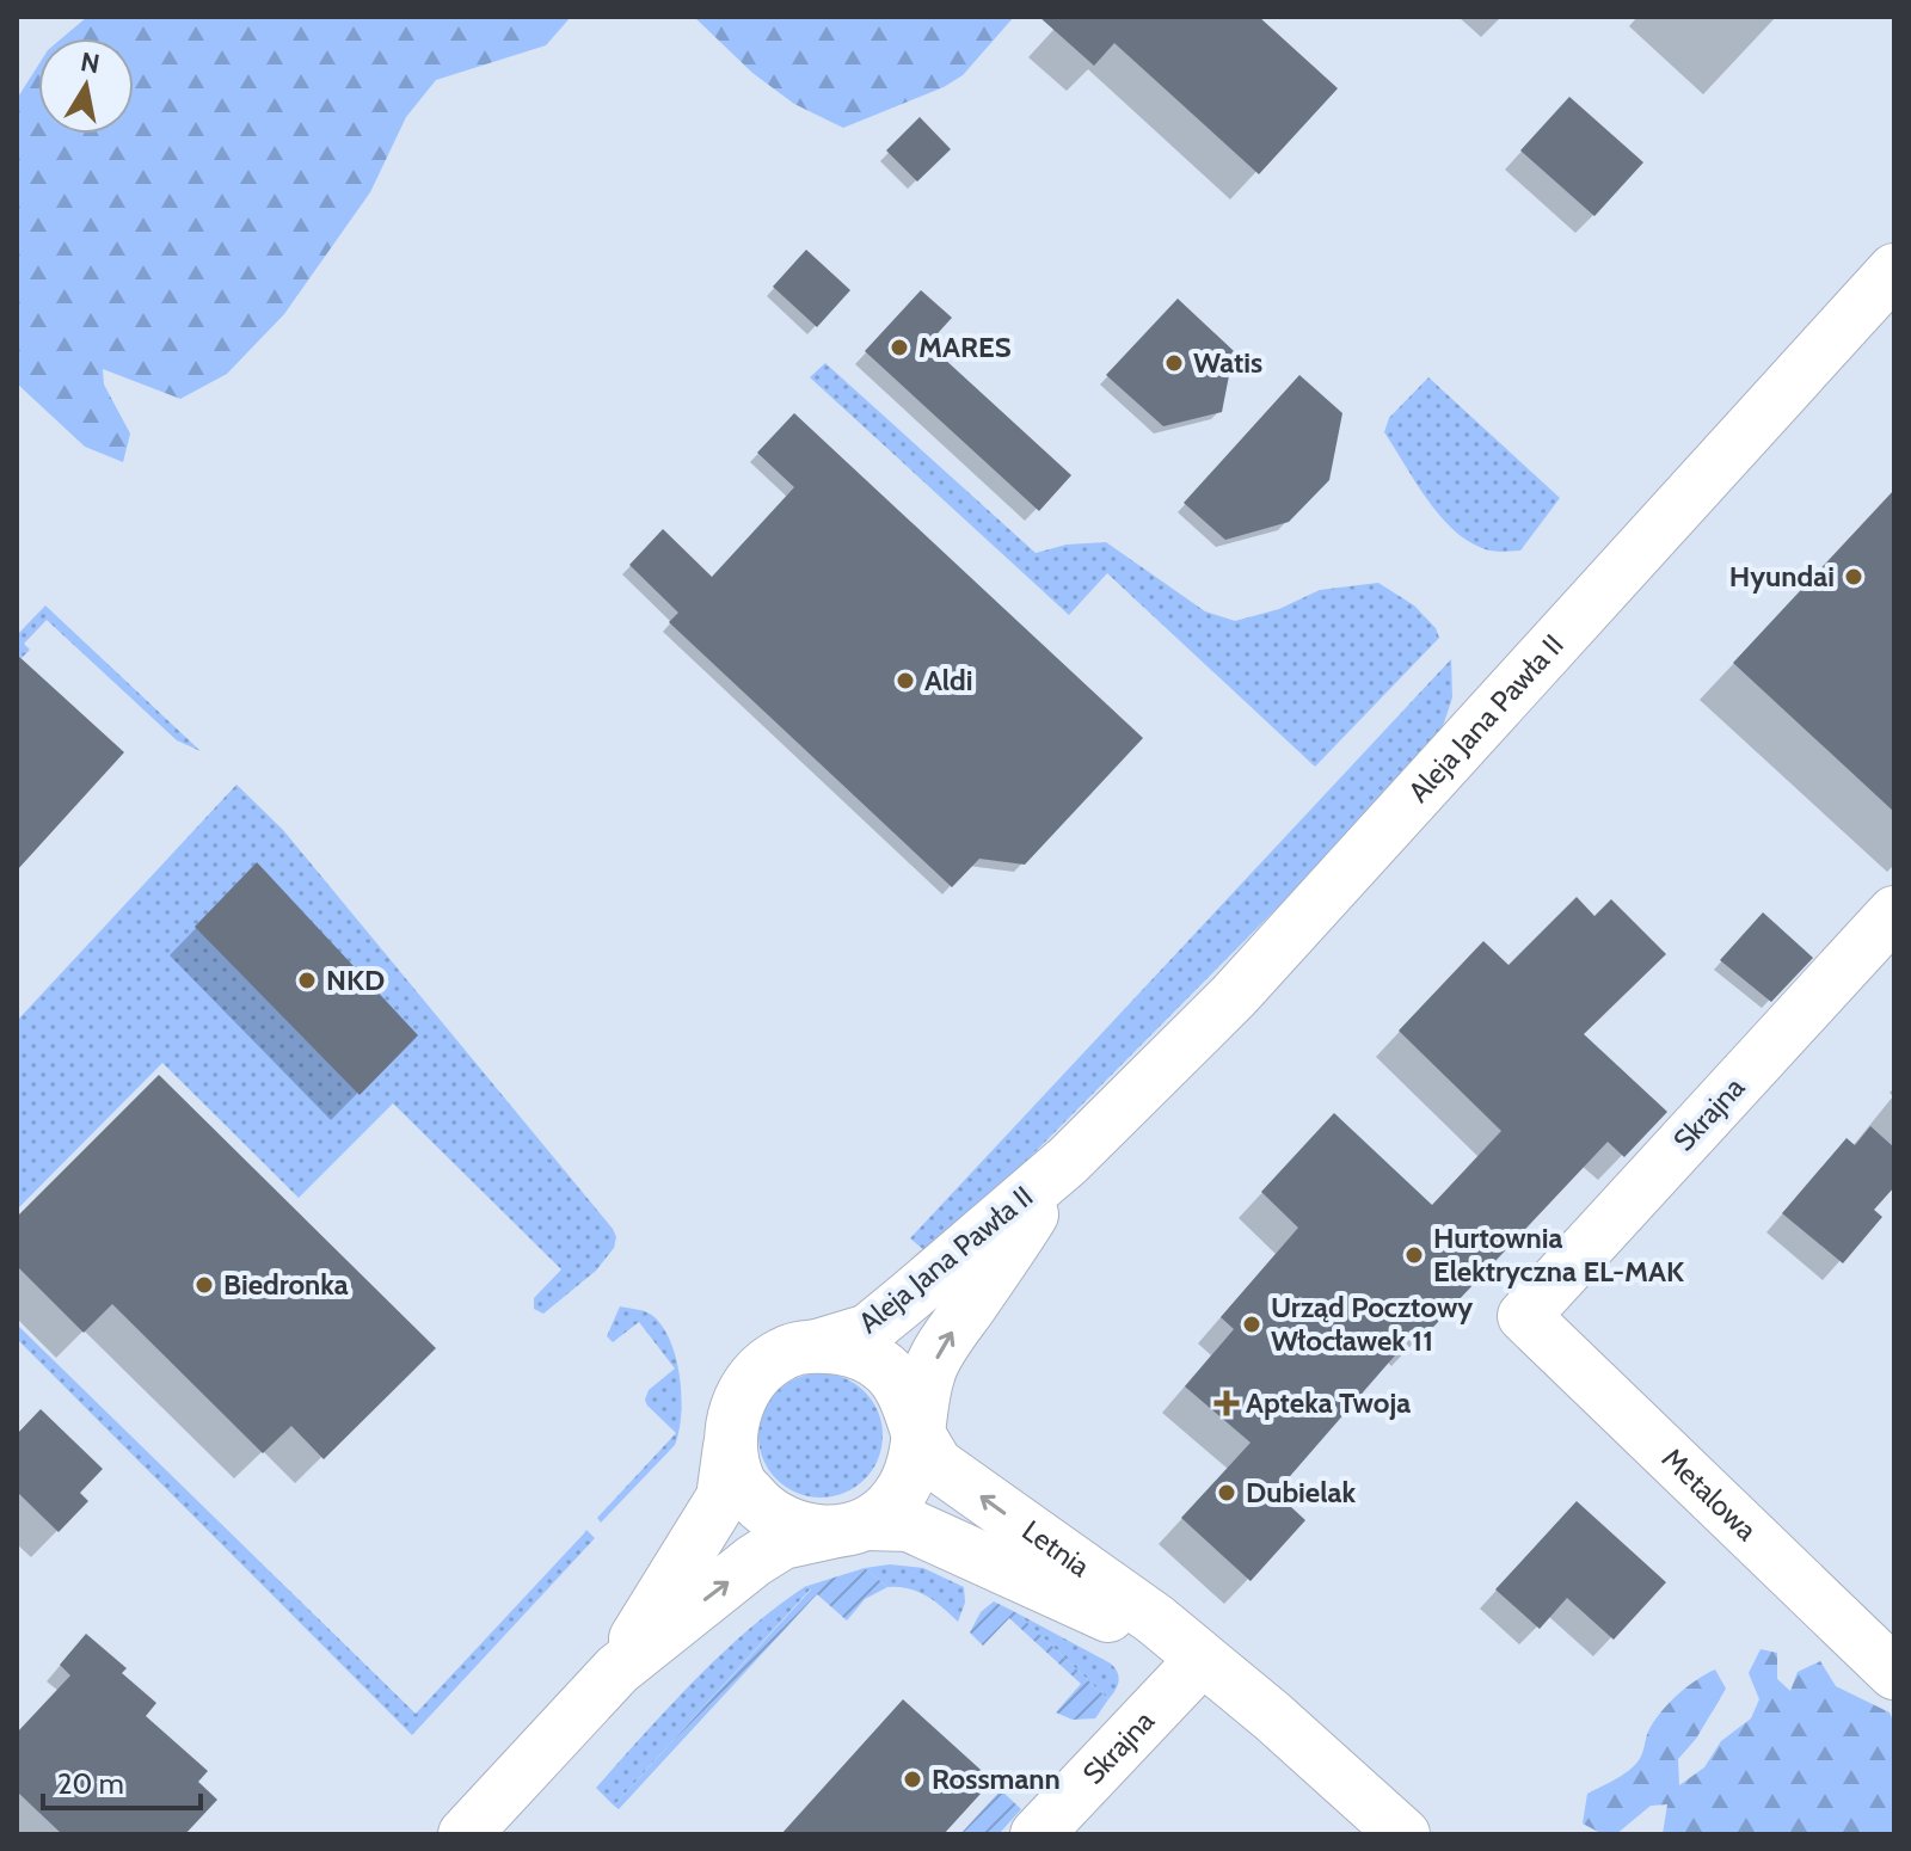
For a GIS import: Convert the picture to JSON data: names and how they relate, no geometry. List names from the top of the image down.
{
  "streets": {
    "main road": [
      "Aleja Jana Pawła II",
      "Skrajna",
      "Metalowa",
      "Letnia"
    ]
  },
  "crossings": [
    ["Aleja Jana Pawła II", "Letnia"],
    ["Skrajna", "Metalowa"],
    ["Skrajna", "Letnia"]
  ],
  "places": {
    "other": [
      "MARES",
      "Watis",
      "Hyundai",
      "Aldi",
      "NKD",
      "Hurtownia Elektryczna EL-MAK",
      "Biedronka",
      "Urząd Pocztowy Włocławek 11",
      "Dubielak",
      "Rossmann"
    ],
    "health": ["Apteka Twoja"]
  },
  "scale_bar": "20 m",
  "north": "top"
}
